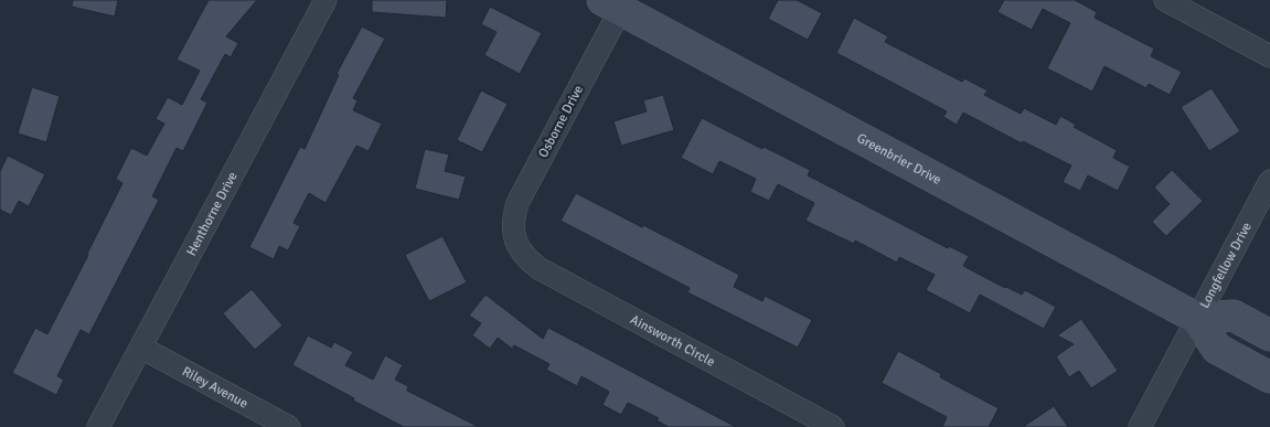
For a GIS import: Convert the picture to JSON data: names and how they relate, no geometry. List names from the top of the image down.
{
  "streets": {
    "street": [
      "Osborne Drive",
      "Greenbrier Drive",
      "Henthorne Drive",
      "Longfellow Drive",
      "Ainsworth Circle",
      "Riley Avenue"
    ]
  },
  "crossings": [
    ["Osborne Drive", "Greenbrier Drive"],
    ["Osborne Drive", "Ainsworth Circle"],
    ["Greenbrier Drive", "Longfellow Drive"],
    ["Henthorne Drive", "Riley Avenue"]
  ]
}
